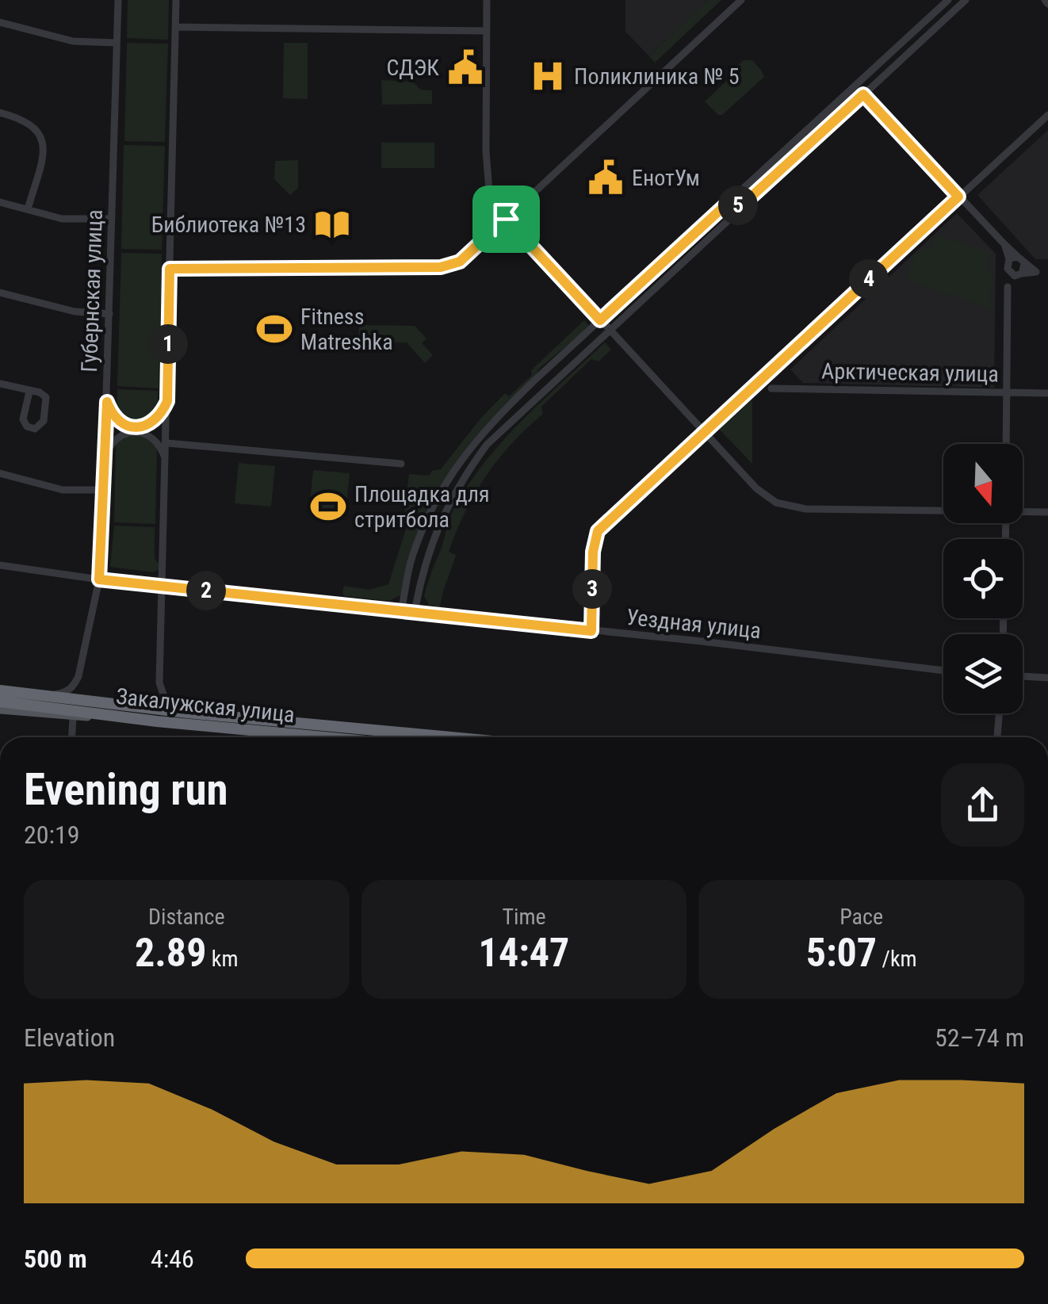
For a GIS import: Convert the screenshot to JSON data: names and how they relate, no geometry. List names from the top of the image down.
{
  "streets": {
    "highway": ["Закалужская улица"],
    "street": ["Губернская улица", "Арктическая улица", "Уездная улица"]
  },
  "crossings": [
    ["Губернская улица", "Уездная улица"],
    ["Арктическая улица", "Уездная улица"]
  ],
  "places": {
    "public building": ["СДЭК", "ЕнотУм"],
    "hospital": ["Поликлиника № 5"],
    "library": ["Библиотека №13"],
    "sports": ["Fitness Matreshka", "Площадка для стритбола"]
  },
  "north": "bottom",
  "page": {
    "pins": [
      "5",
      "4",
      "1",
      "3",
      "2"
    ],
    "heading": ["Evening run", "20:19"],
    "stats": [
      ["Distance", "2.89 km"],
      ["Time", "14:47"],
      ["Pace", "5:07 /km"]
    ],
    "chart": ["Elevation", "52–74 m"],
    "list": [
      {
        "name": "500 m",
        "note": "4:46"
      }
    ]
  }
}
